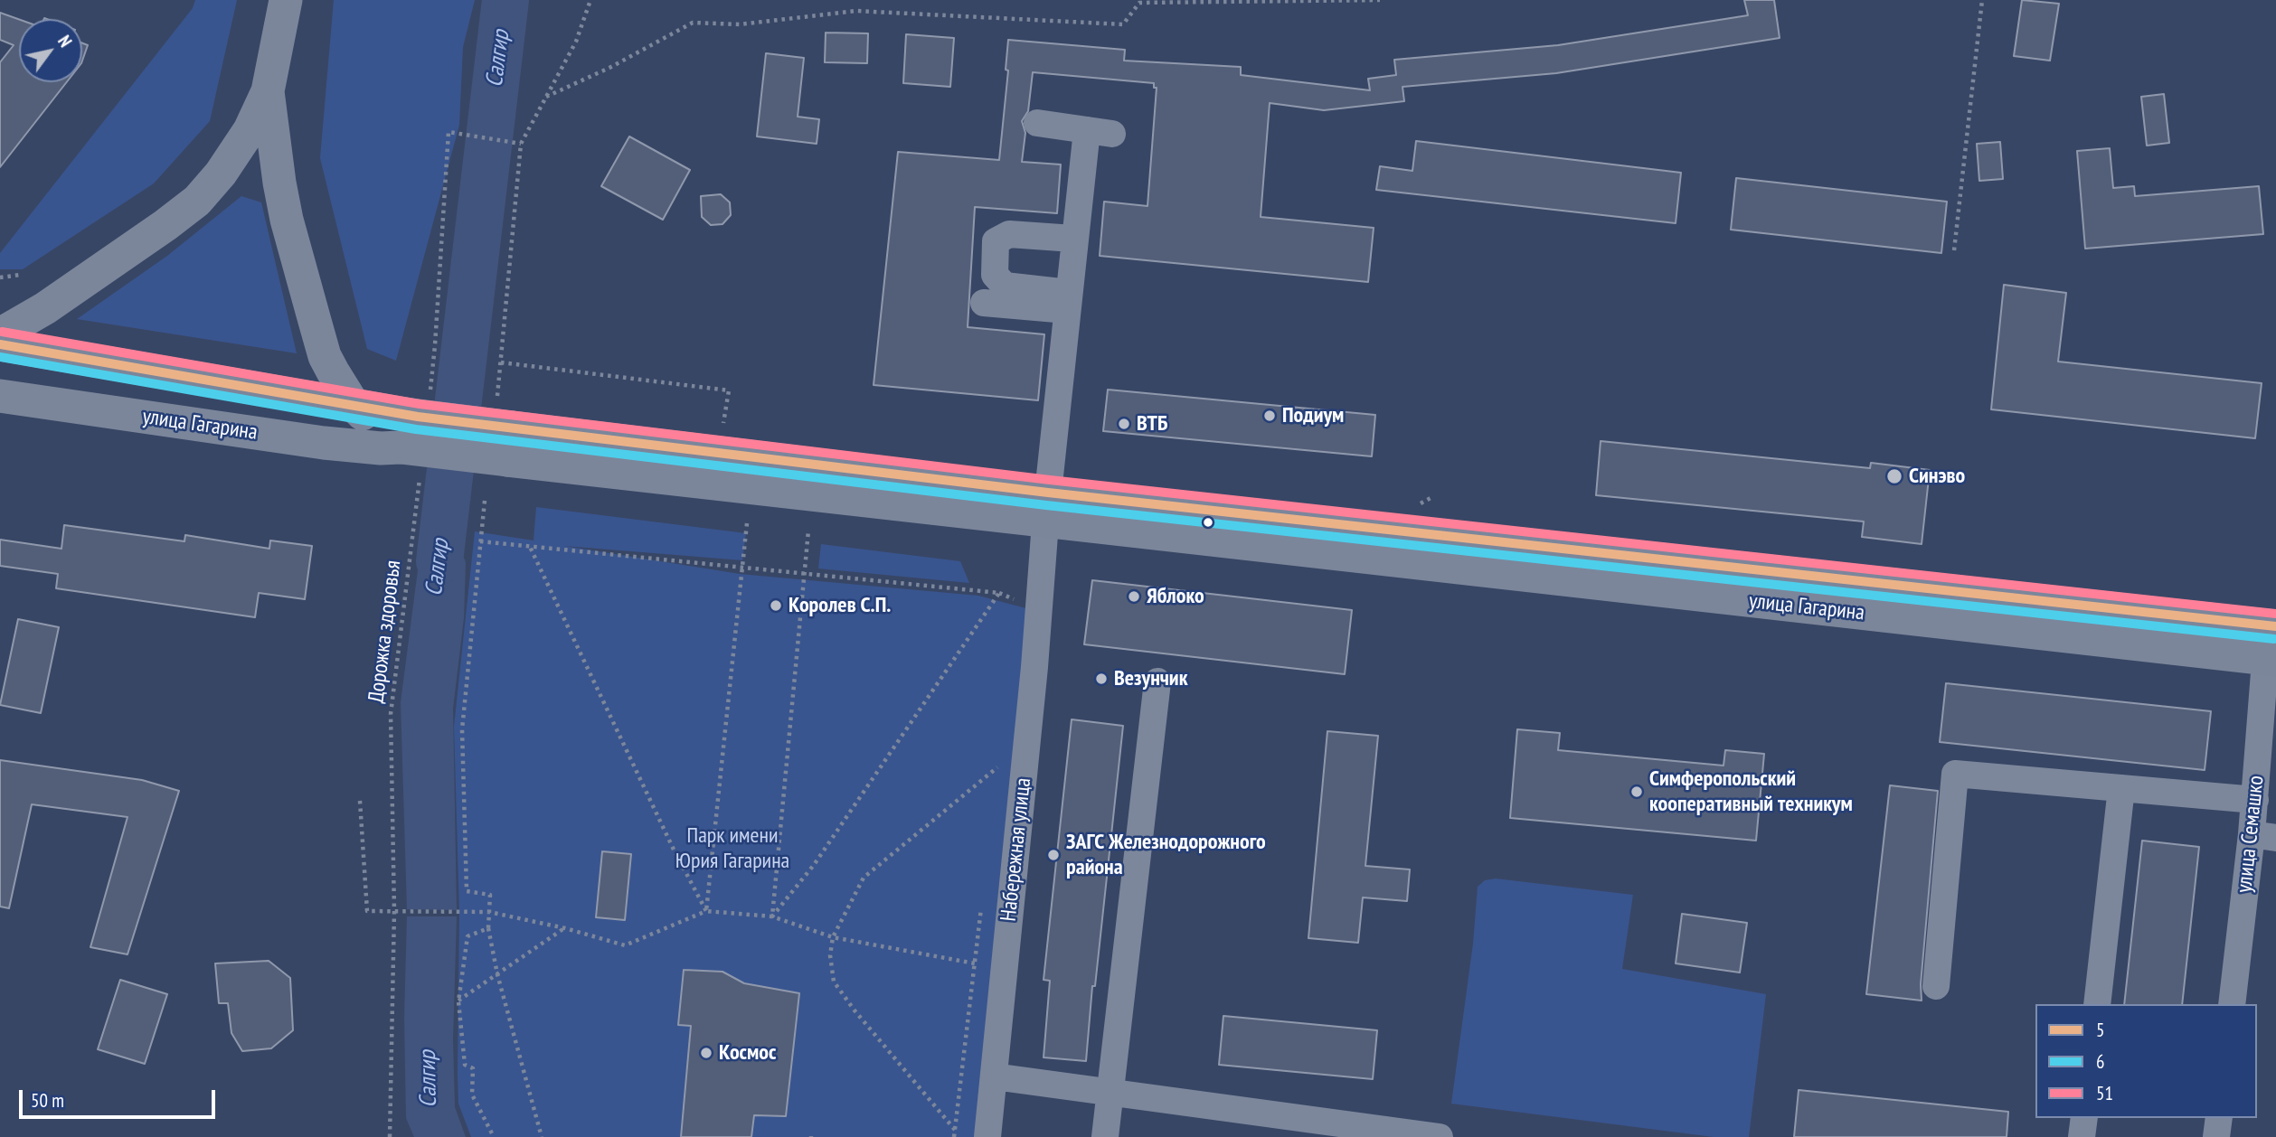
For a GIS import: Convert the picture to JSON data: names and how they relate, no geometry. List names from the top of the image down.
{
  "streets": {
    "main road": ["улица Гагарина"],
    "street": ["улица Семашко", "Набережная улица"],
    "path": ["Дорожка здоровья"]
  },
  "crossings": [
    ["улица Гагарина", "Дорожка здоровья"],
    ["улица Гагарина", "улица Семашко"],
    ["улица Гагарина", "Набережная улица"]
  ],
  "water": ["Салгир"],
  "parks": ["Парк имени Юрия Гагарина"],
  "places": [
    "Подиум",
    "ВТБ",
    "Синэво",
    "Яблоко",
    "Королев С.П.",
    "Везунчик",
    "Симферопольский кооперативный техникум",
    "ЗАГС Железнодорожного района",
    "Космос"
  ],
  "lines": ["transit line 51", "transit line 5", "transit line 6"],
  "legend": ["5", "6", "51"],
  "scale_bar": "50 m",
  "north": "top right"
}
